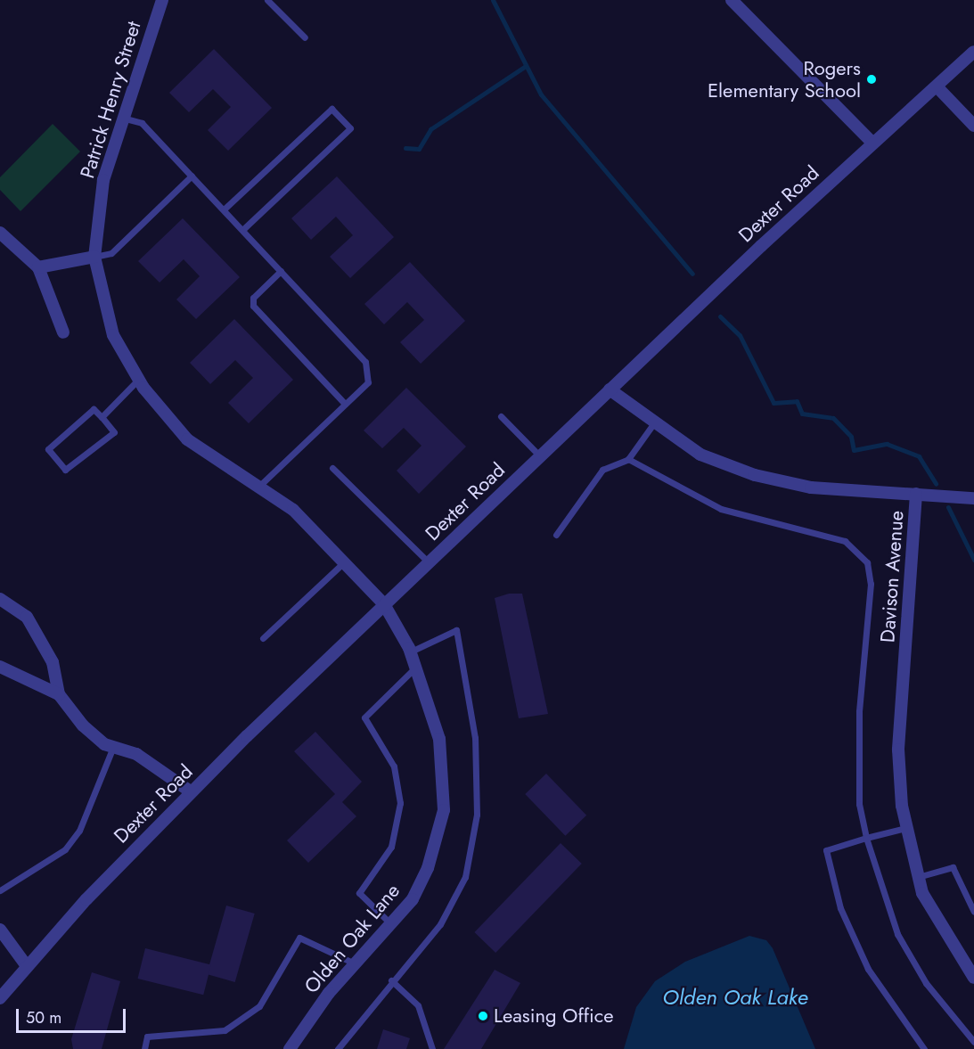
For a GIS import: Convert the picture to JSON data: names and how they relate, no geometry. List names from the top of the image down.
{
  "streets": {
    "street": [
      "Patrick Henry Street",
      "Dexter Road",
      "Davison Avenue",
      "Olden Oak Lane"
    ]
  },
  "crossings": [
    ["Patrick Henry Street", "Dexter Road"],
    ["Patrick Henry Street", "Olden Oak Lane"],
    ["Dexter Road", "Davison Avenue"],
    ["Dexter Road", "Olden Oak Lane"]
  ],
  "water": ["Olden Oak Lake"],
  "places": ["Rogers Elementary School", "Leasing Office"],
  "scale_bar": "50 m"
}
